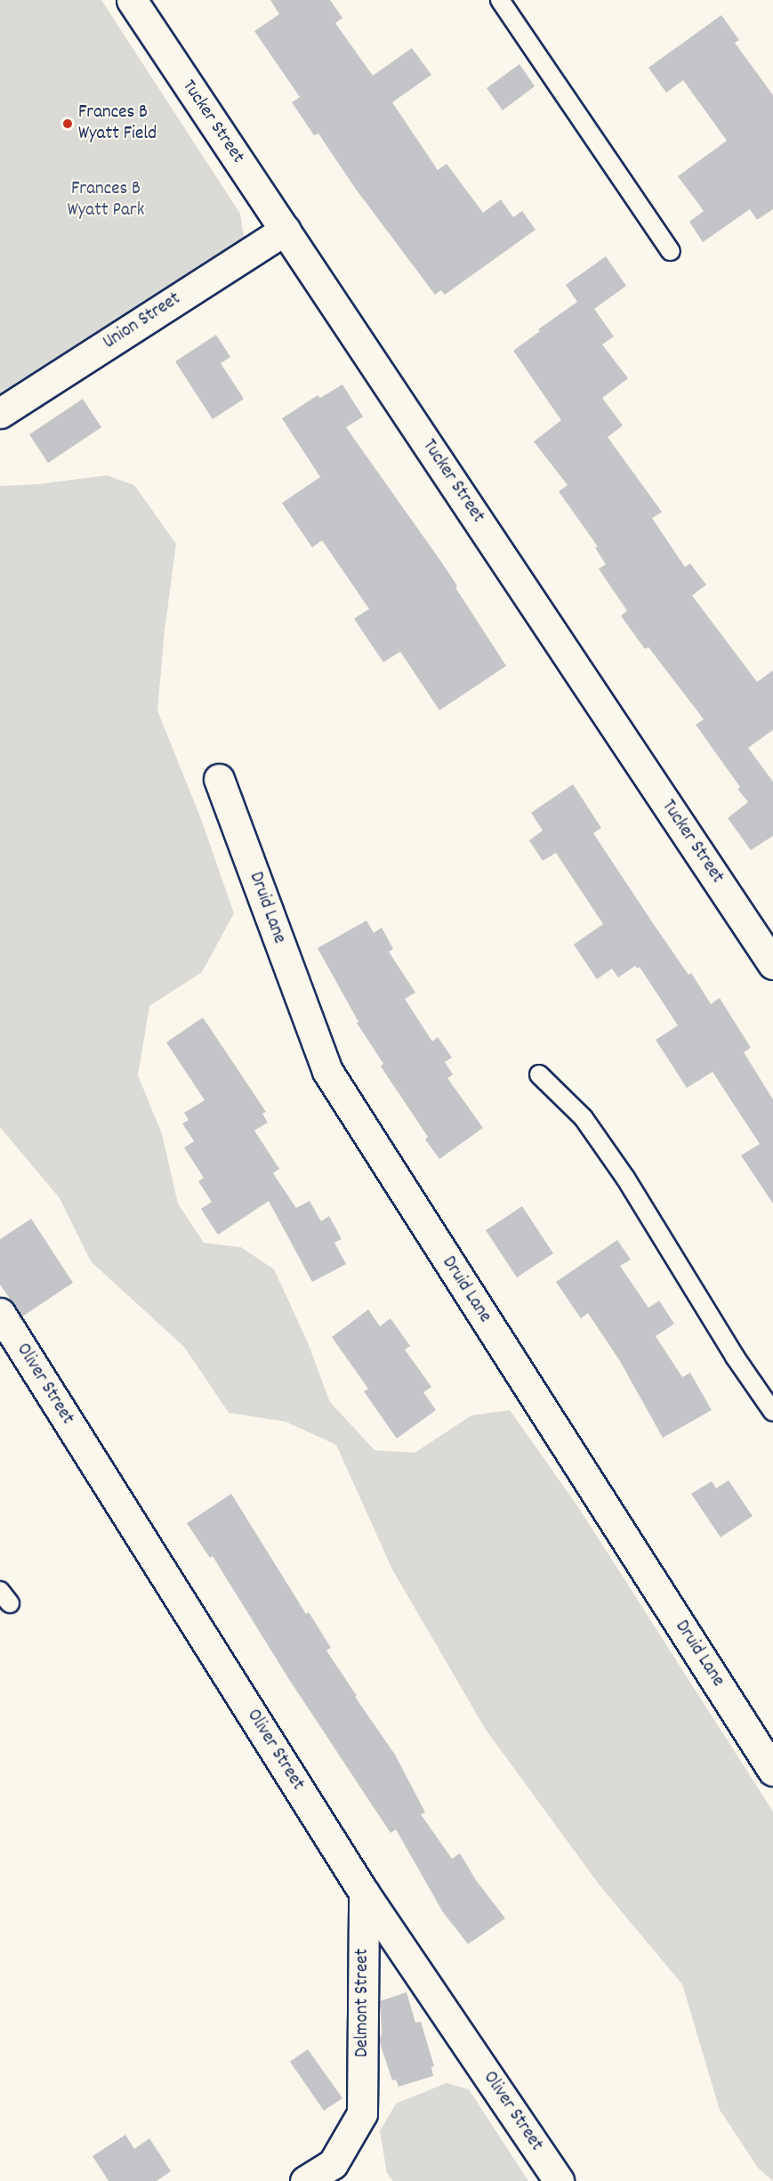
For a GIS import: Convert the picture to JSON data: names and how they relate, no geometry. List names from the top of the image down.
{
  "streets": {
    "street": [
      "Tucker Street",
      "Union Street",
      "Druid Lane",
      "Oliver Street",
      "Delmont Street"
    ]
  },
  "crossings": [
    ["Tucker Street", "Union Street"],
    ["Oliver Street", "Delmont Street"]
  ],
  "parks": ["Frances B Wyatt Park"],
  "places": ["Frances B Wyatt Field"]
}
